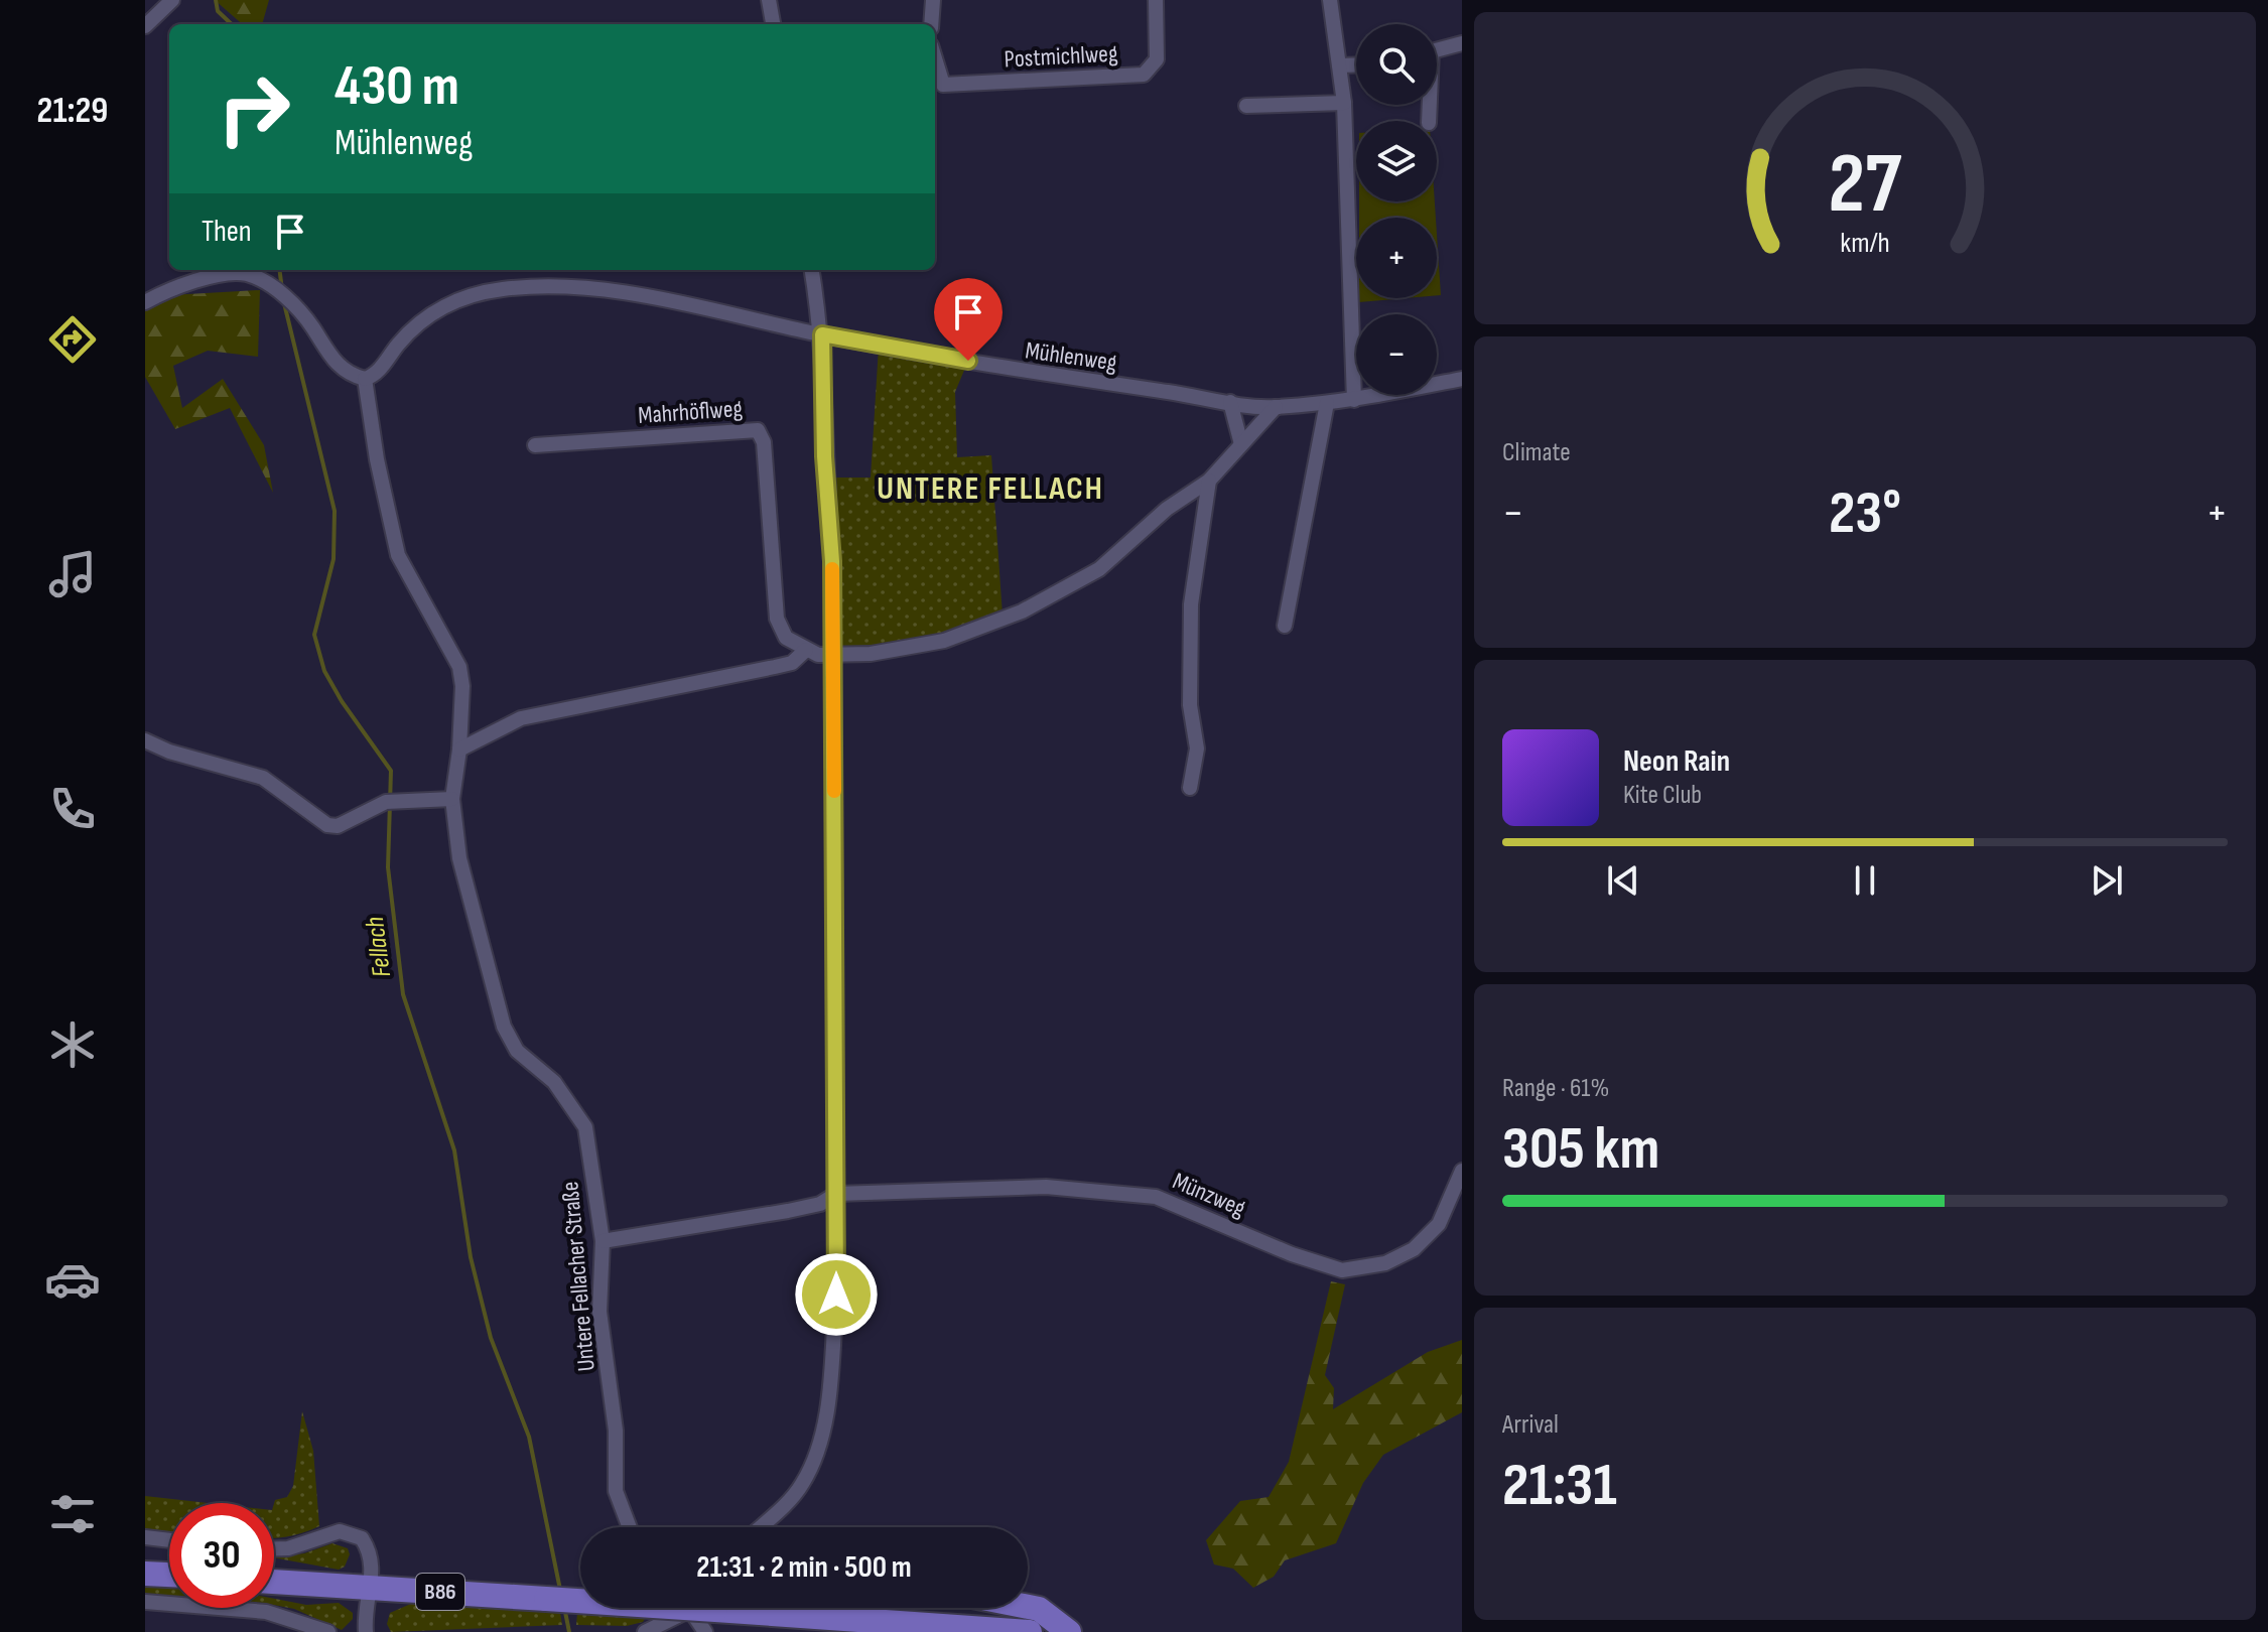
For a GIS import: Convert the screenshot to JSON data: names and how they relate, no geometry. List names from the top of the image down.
{
  "streets": {
    "main road": ["B86"],
    "street": [
      "Postmichlweg",
      "Mühlenweg",
      "Mahrhöflweg",
      "Münzweg",
      "Untere Fellacher Straße"
    ]
  },
  "crossings": [
    ["Mühlenweg", "Untere Fellacher Straße"],
    ["Münzweg", "Untere Fellacher Straße"]
  ],
  "districts": ["UNTERE FELLACH"],
  "water": ["Fellach"],
  "page": {
    "tabs": "21:29",
    "map_buttons": ["+", "−"],
    "turn": ["430 m", "Mühlenweg"],
    "then": "Then",
    "tile": [
      "Climate",
      ["Range · 61%", "305 km"],
      ["Arrival", "21:31"]
    ],
    "heat": ["−", "23°", "+"],
    "song": ["Neon Rain", "Kite Club"],
    "limit": "30",
    "trip": "21:31 · 2 min · 500 m",
    "gauge": ["27", "km/h"]
  }
}
